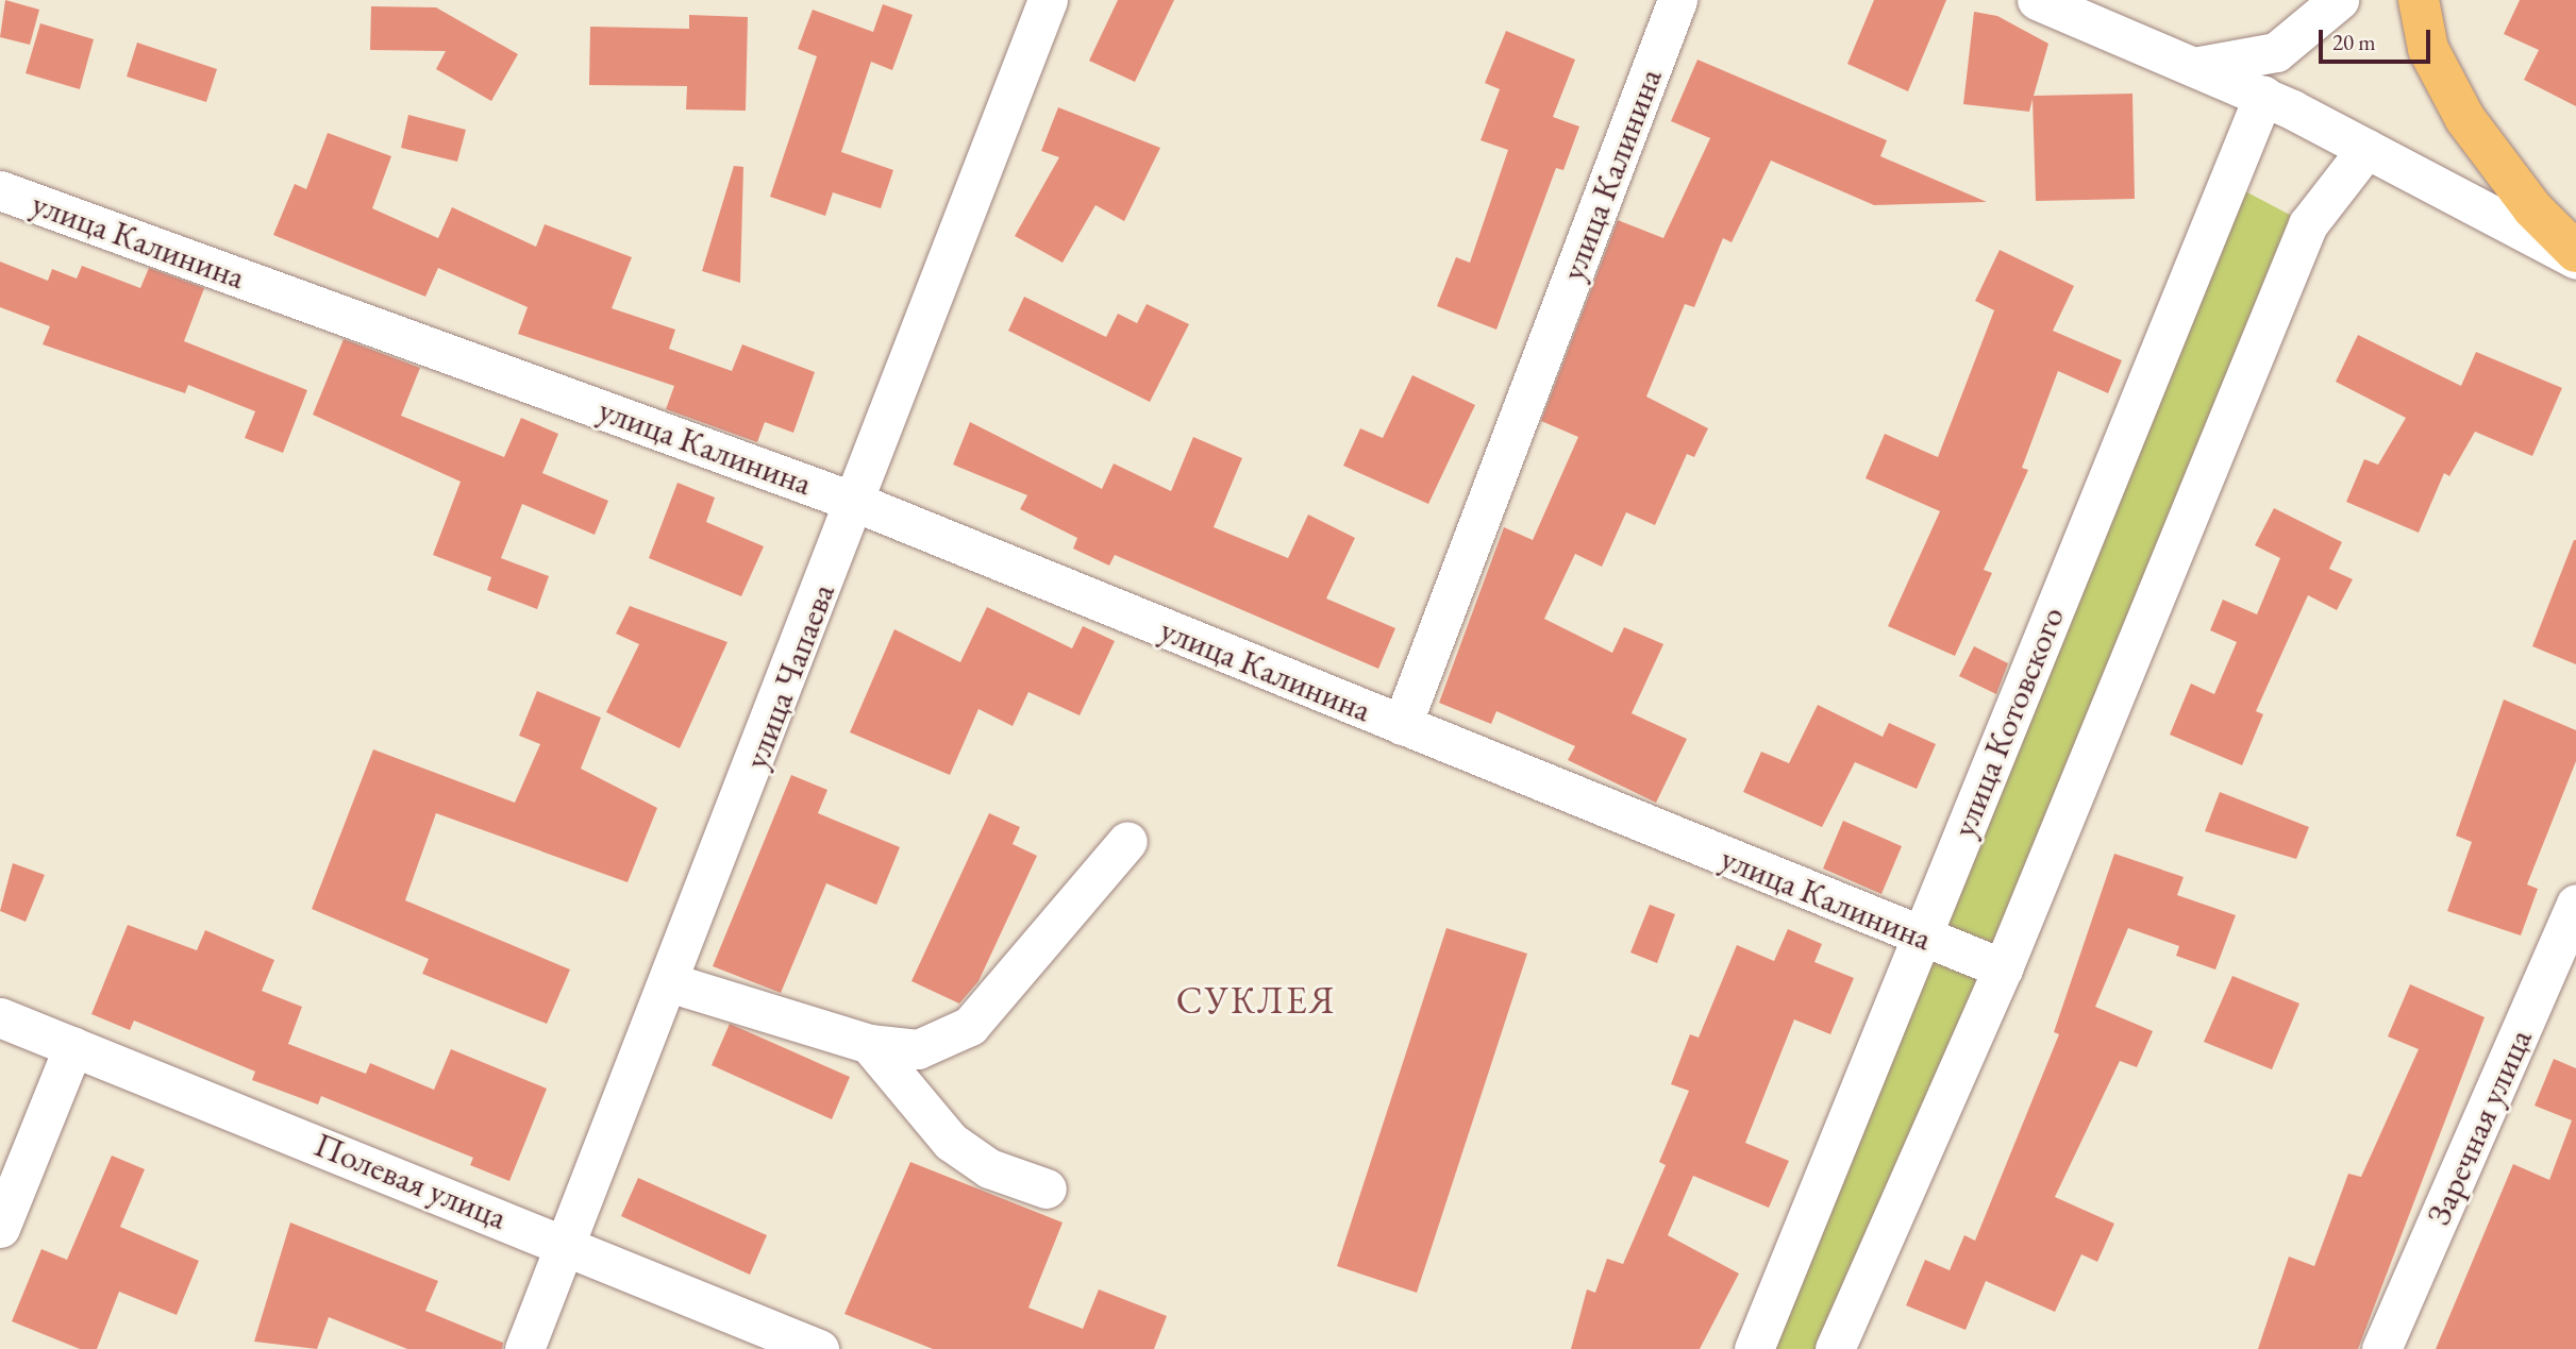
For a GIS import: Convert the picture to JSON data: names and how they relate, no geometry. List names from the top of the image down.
{
  "streets": {
    "street": [
      "улица Калинина",
      "улица Чапаева",
      "улица Котовского",
      "Заречная улица",
      "Полевая улица"
    ]
  },
  "crossings": [
    ["улица Калинина", "улица Чапаева"],
    ["улица Калинина", "улица Котовского"],
    ["улица Чапаева", "Полевая улица"]
  ],
  "districts": ["СУКЛЕЯ"],
  "scale_bar": "20 m"
}
